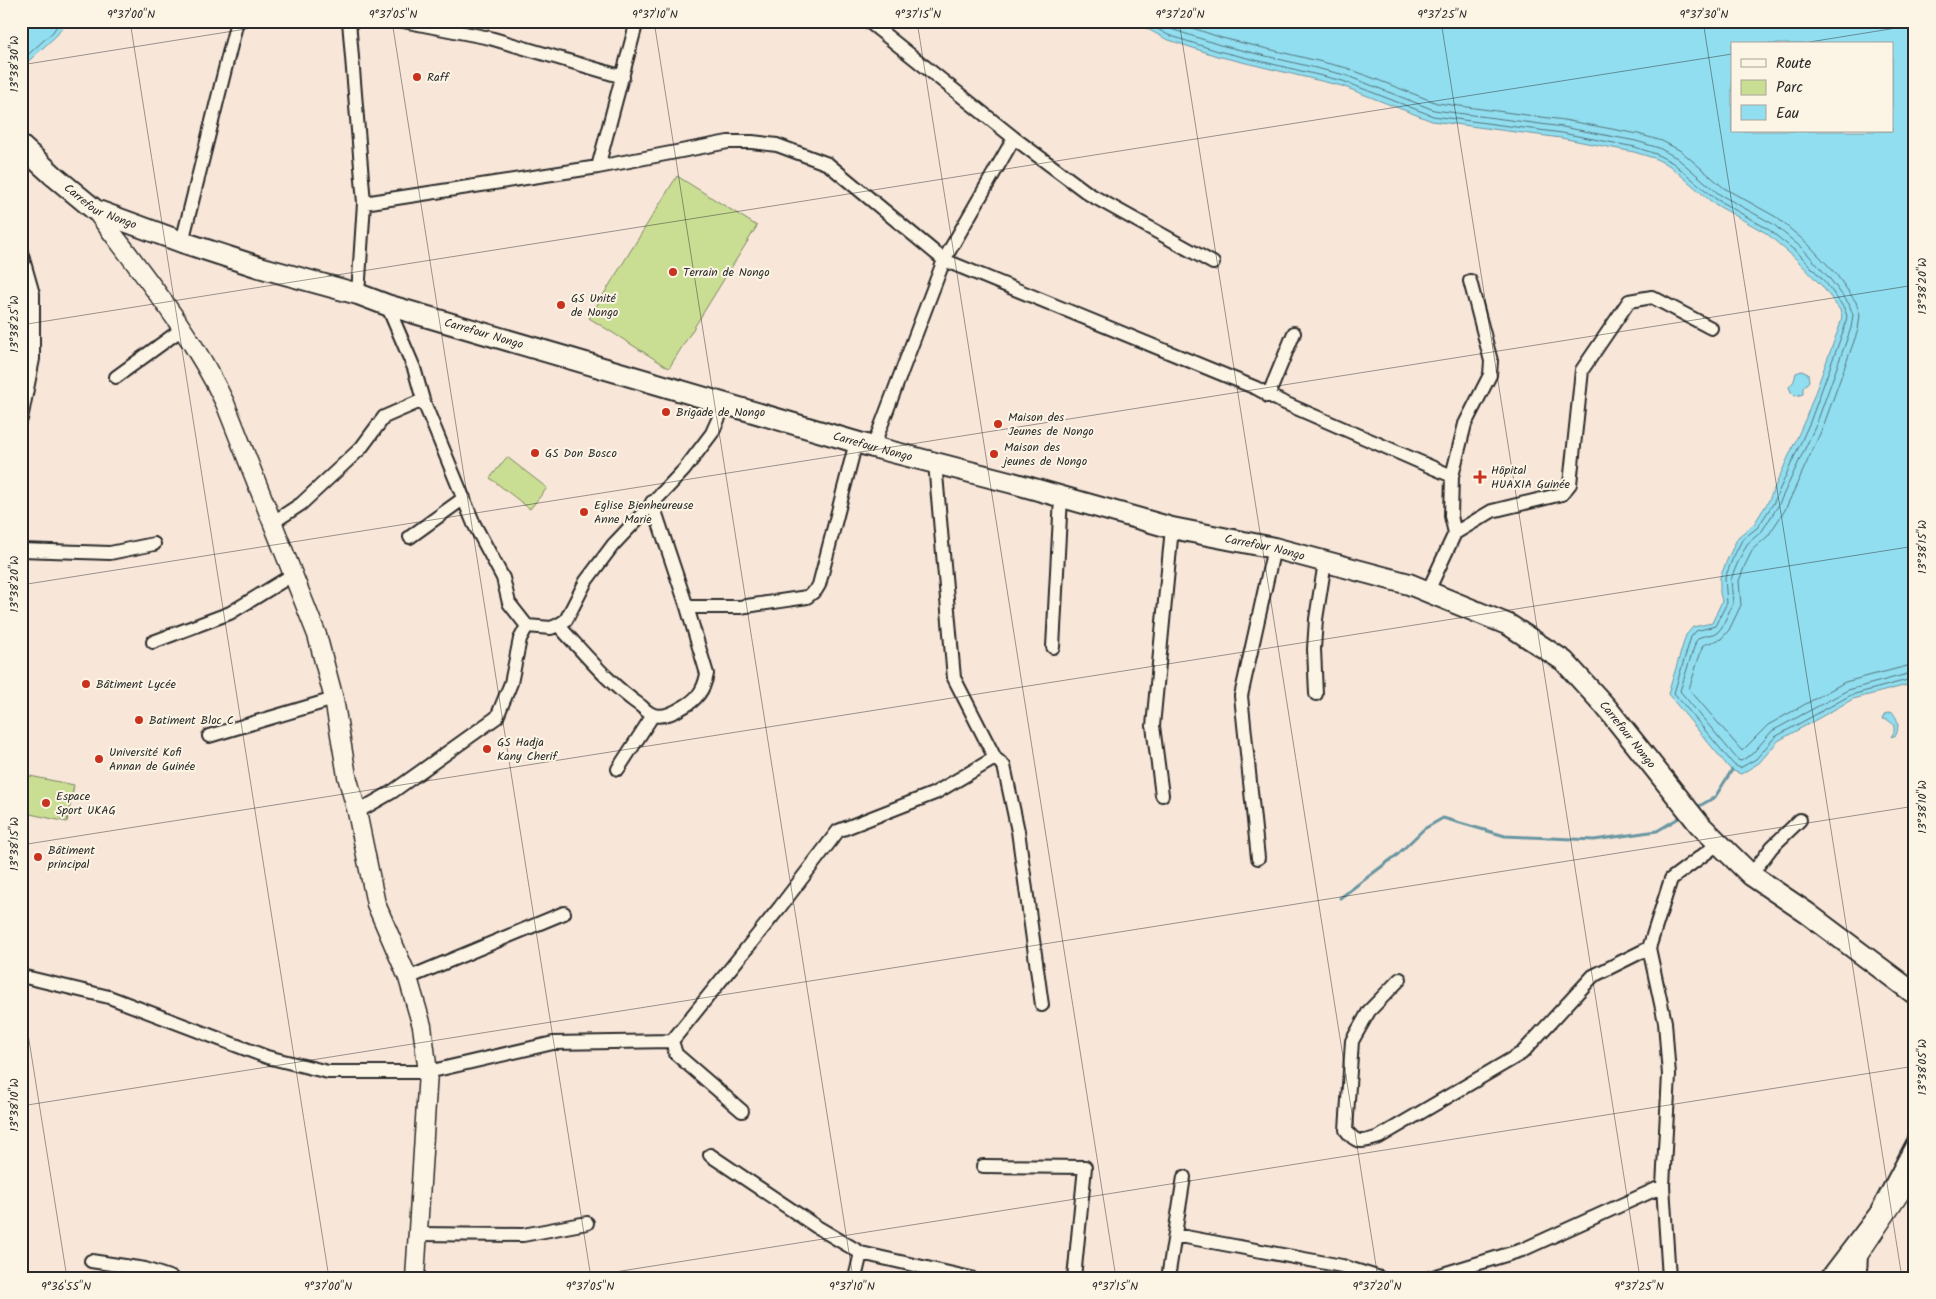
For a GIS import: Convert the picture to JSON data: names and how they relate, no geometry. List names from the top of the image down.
{
  "streets": {
    "main road": ["Carrefour Nongo"]
  },
  "places": {
    "other": [
      "Raff",
      "Terrain de Nongo",
      "GS Unité de Nongo",
      "Brigade de Nongo",
      "Maison des Jeunes de Nongo",
      "GS Don Bosco",
      "Maison des jeunes de Nongo",
      "Eglise Bienheureuse Anne Marie",
      "Bâtiment Lycée",
      "Batiment Bloc C",
      "GS Hadja Kany Cherif",
      "Université Kofi Annan de Guinée",
      "Espace Sport UKAG",
      "Bâtiment principal"
    ],
    "health": ["Hôpital HUAXIA Guinée"]
  },
  "legend": ["Route", "Parc", "Eau"],
  "coordinates": [
    "9°37'00\"N",
    "9°37'05\"N",
    "9°37'10\"N",
    "9°37'15\"N",
    "9°37'20\"N",
    "9°37'25\"N",
    "9°37'30\"N",
    "13°38'30\"W",
    "13°38'20\"W",
    "13°38'25\"W",
    "13°38'15\"W",
    "13°38'10\"W",
    "13°38'05\"W",
    "9°36'55\"N"
  ]
}
